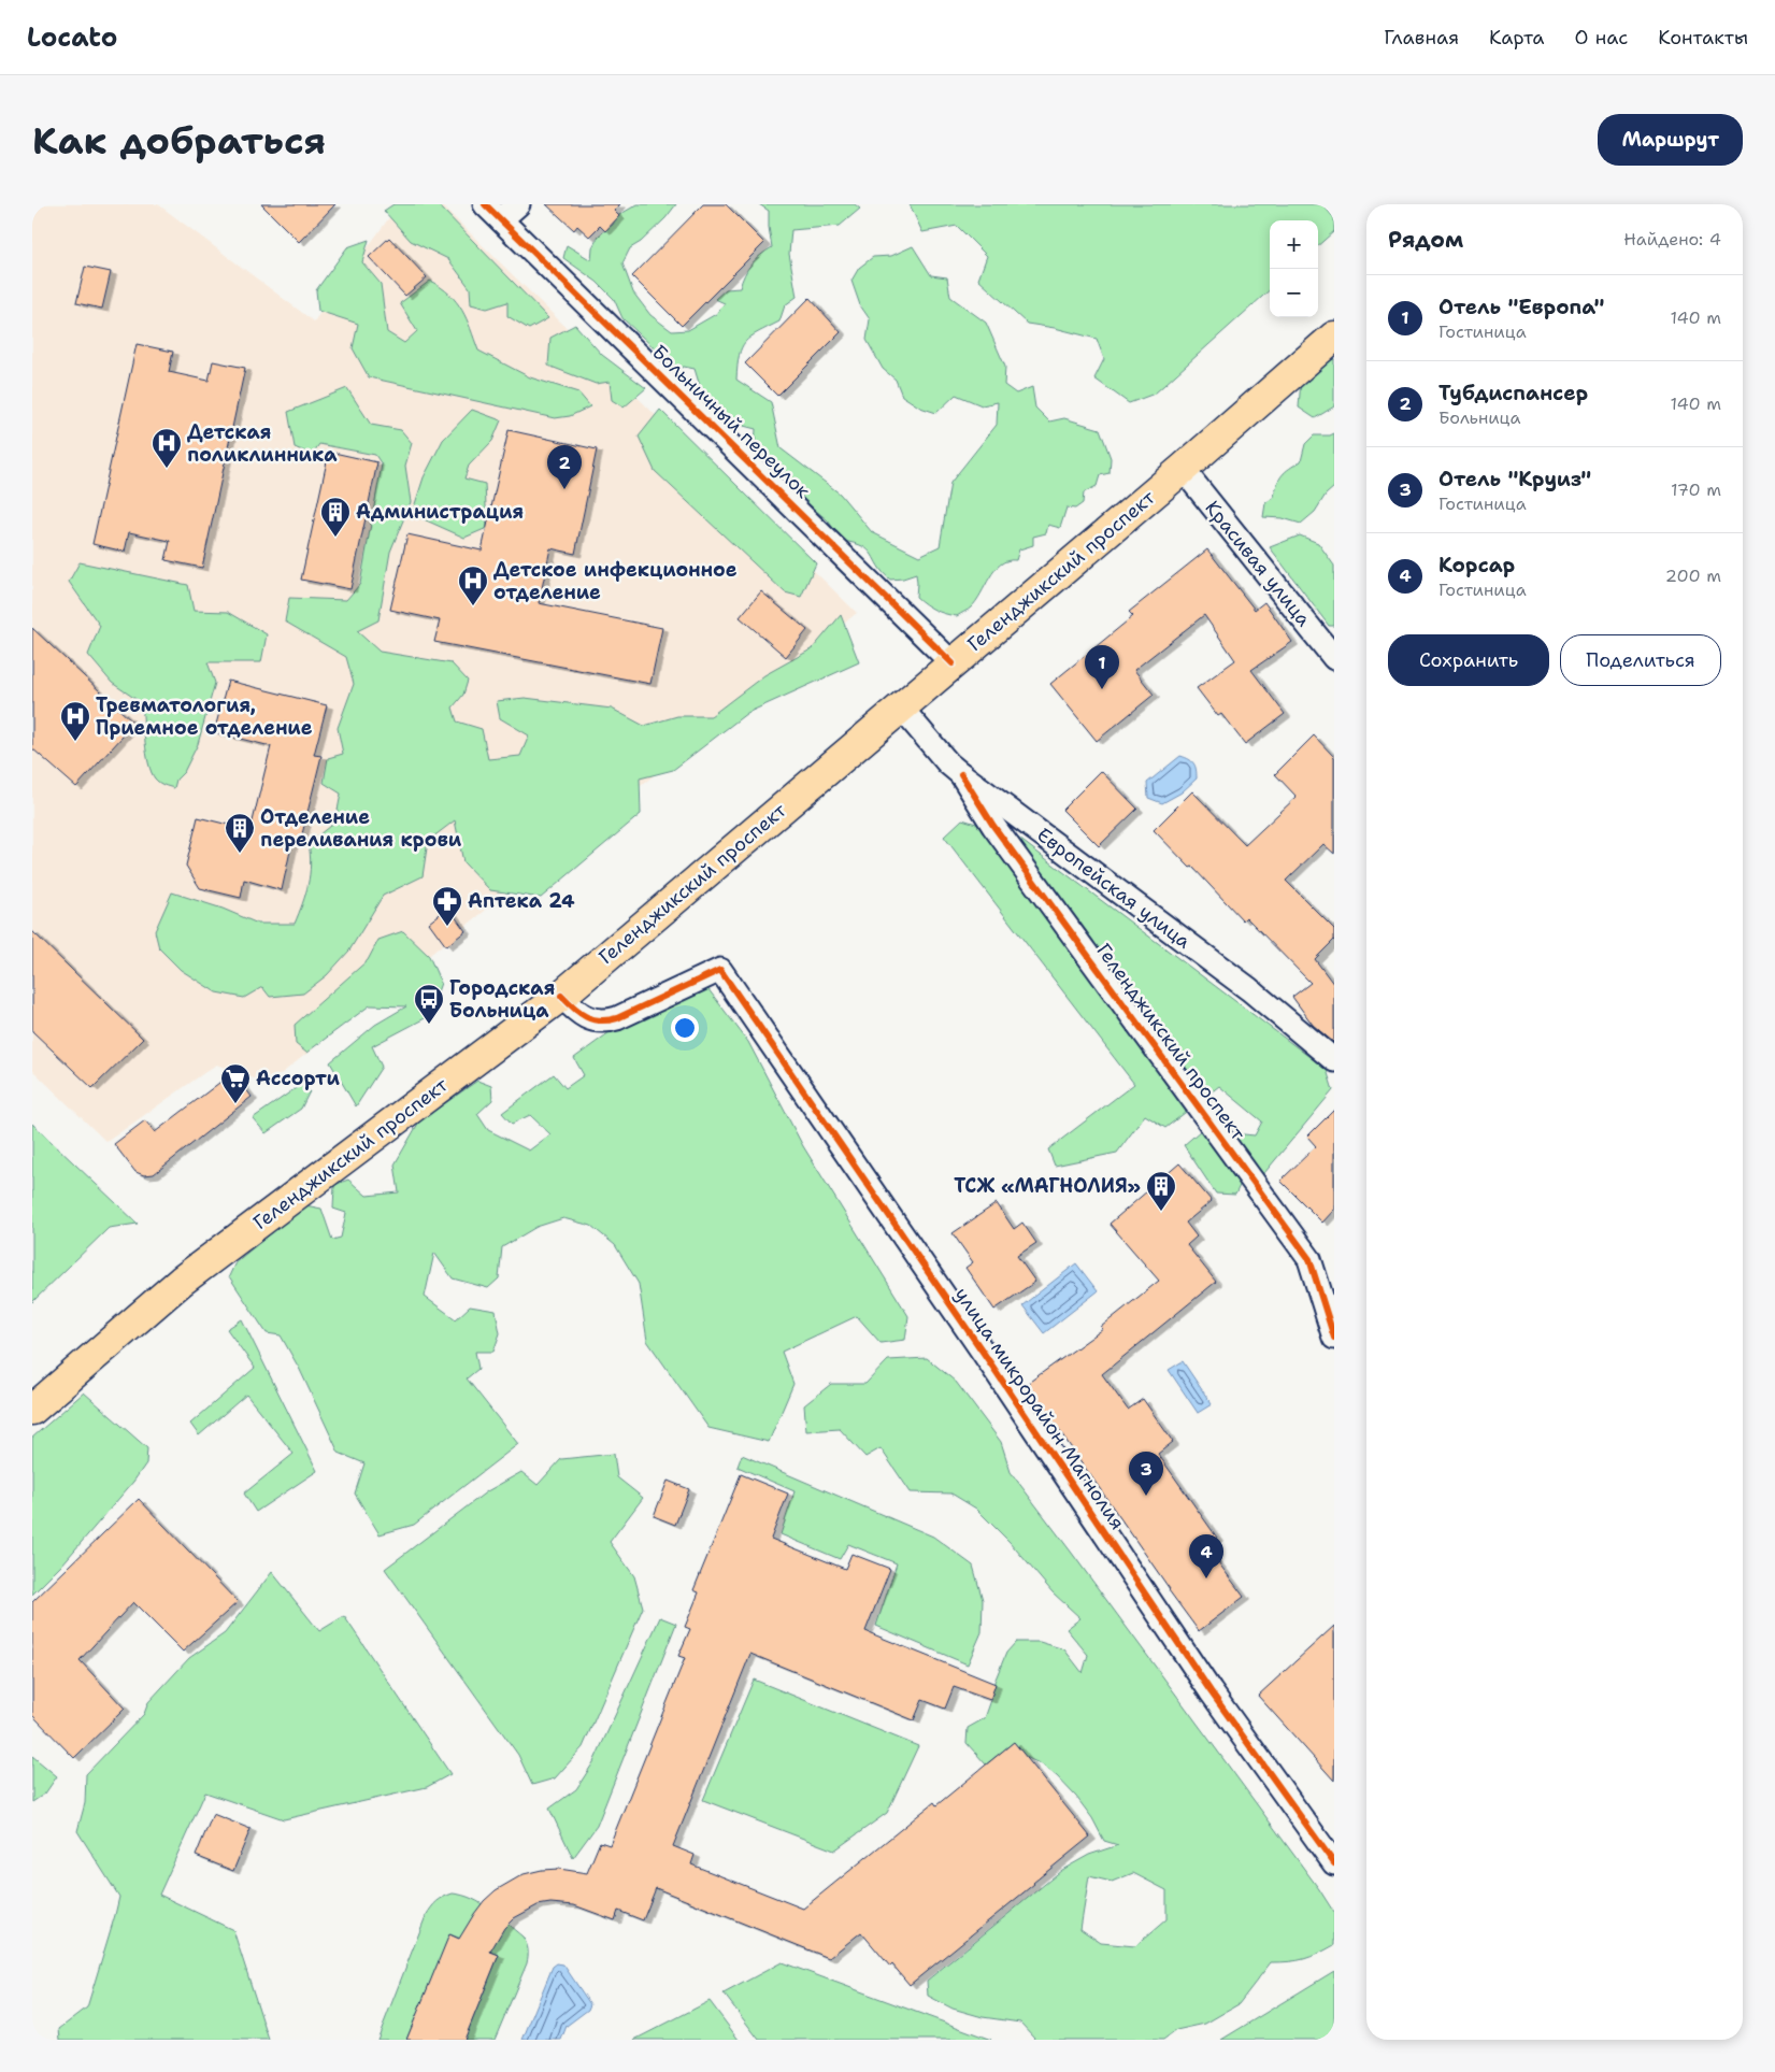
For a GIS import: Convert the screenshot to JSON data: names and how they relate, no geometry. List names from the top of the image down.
{
  "streets": {
    "main road": ["Геленджикский проспект"],
    "street": [
      "Больничный переулок",
      "Красивая улица",
      "Европейская улица",
      "улица микрорайон Магнолия"
    ]
  },
  "crossings": [
    ["Больничный переулок", "Геленджикский проспект"],
    ["Красивая улица", "Геленджикский проспект"],
    ["Геленджикский проспект", "Европейская улица"],
    ["Геленджикский проспект", "улица микрорайон Магнолия"]
  ],
  "places": {
    "hospital": ["Детская поликлинника", "Детское инфекционное отделение", "Тревматология, Приемное отделение"],
    "building": ["Администрация", "Отделение переливания крови", "ТСЖ «МАГНОЛИЯ»"],
    "pharmacy": ["Аптека 24"],
    "bus stop": ["Городская Больница"],
    "supermarket": ["Ассорти"]
  },
  "page": {
    "header": "Locato",
    "nav": [
      "Главная",
      "Карта",
      "О нас",
      "Контакты"
    ],
    "buttons": [
      "Маршрут",
      ["Сохранить", "Поделиться"]
    ],
    "title": "Как добраться",
    "heading": ["Рядом", "Найдено: 4"],
    "map_buttons": ["+", "−"],
    "list": [
      {
        "mark": "1",
        "name": "Отель \"Европа\"",
        "note": "Гостиница",
        "value": "140 m"
      },
      {
        "mark": "2",
        "name": "Тубдиспансер",
        "note": "Больница",
        "value": "140 m"
      },
      {
        "mark": "3",
        "name": "Отель \"Круиз\"",
        "note": "Гостиница",
        "value": "170 m"
      },
      {
        "mark": "4",
        "name": "Корсар",
        "note": "Гостиница",
        "value": "200 m"
      }
    ],
    "pins": [
      "2",
      "1",
      "3",
      "4"
    ]
  }
}
